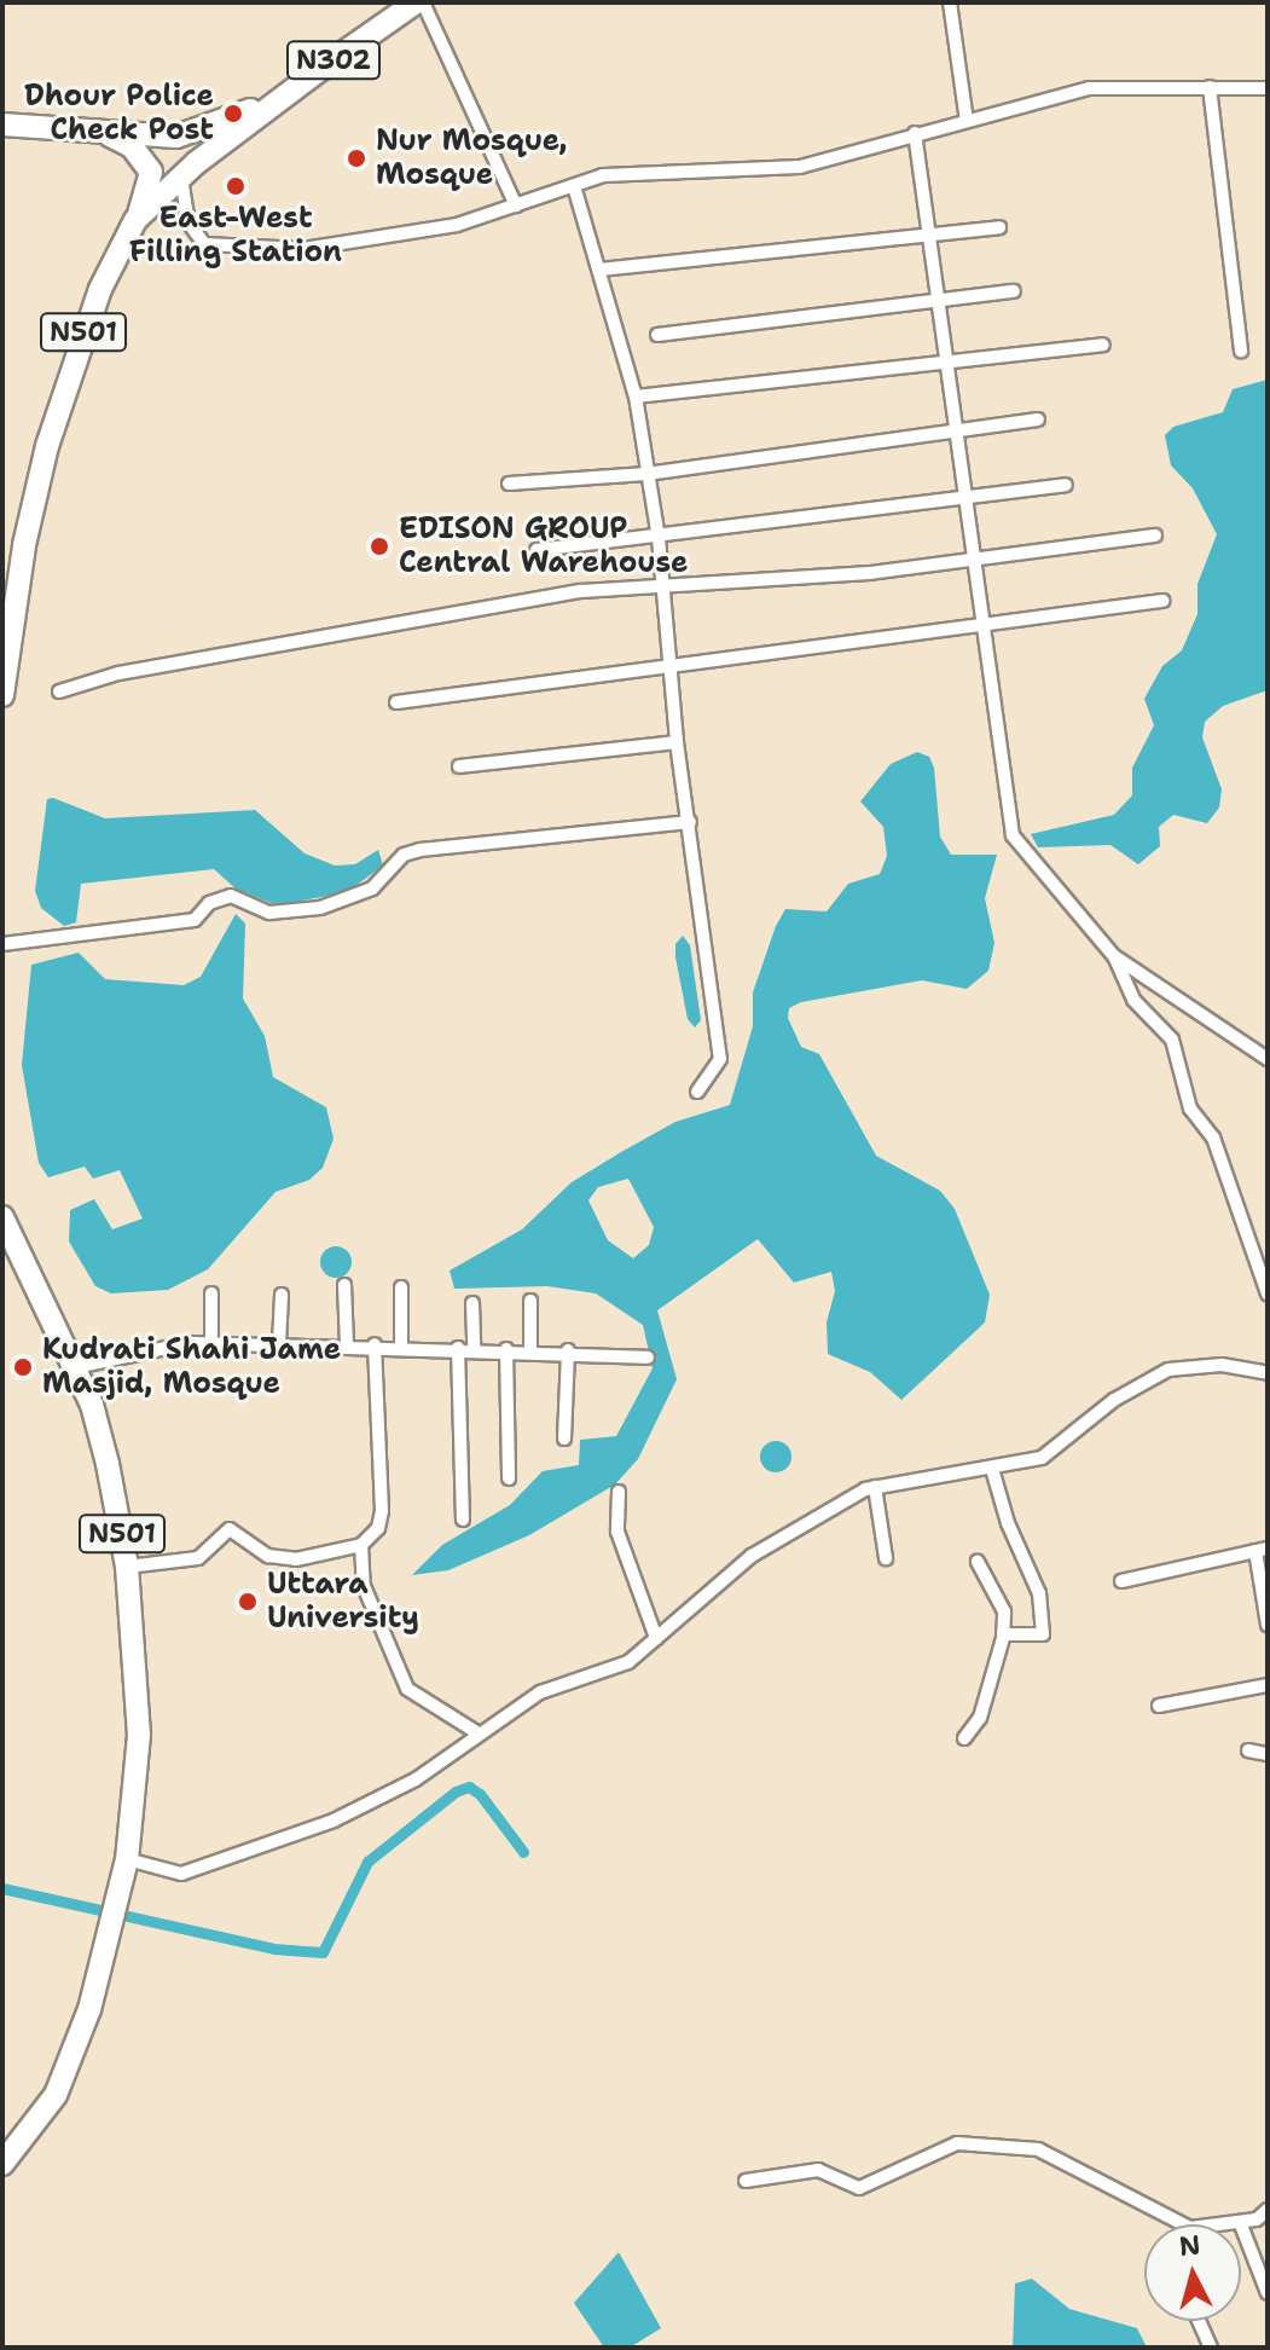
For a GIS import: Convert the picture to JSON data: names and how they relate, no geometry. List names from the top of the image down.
{
  "streets": {
    "highway": ["N302", "N501"]
  },
  "crossings": [
    ["N302", "N501"]
  ],
  "places": [
    "Dhour Police Check Post",
    "Nur Mosque, Mosque",
    "East-West Filling Station",
    "EDISON GROUP Central Warehouse",
    "Kudrati Shahi Jame Masjid, Mosque",
    "Uttara University"
  ],
  "north": "top"
}
